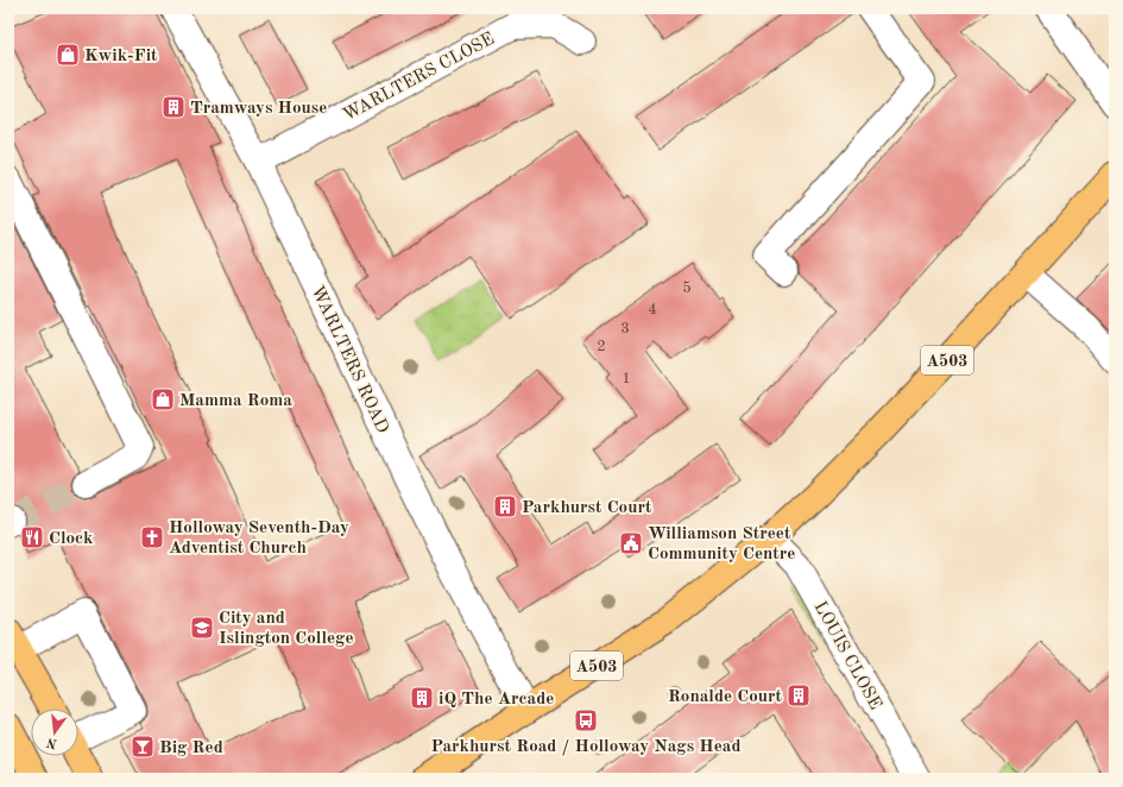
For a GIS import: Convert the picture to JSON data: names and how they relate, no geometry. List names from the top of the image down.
{
  "streets": {
    "highway": ["A503"],
    "street": ["WARLTERS CLOSE", "WARLTERS ROAD", "LOUIS CLOSE"]
  },
  "crossings": [
    ["WARLTERS CLOSE", "WARLTERS ROAD"],
    ["WARLTERS ROAD", "A503"],
    ["A503", "LOUIS CLOSE"]
  ],
  "places": {
    "shop": ["Kwik-Fit", "Mamma Roma"],
    "building": [
      "Tramways House",
      "Parkhurst Court",
      "Ronalde Court",
      "iQ The Arcade"
    ],
    "restaurant": ["Clock"],
    "church": ["Holloway Seventh-Day Adventist Church"],
    "public building": ["Williamson Street Community Centre"],
    "school or university": ["City and Islington College"],
    "bus stop": ["Parkhurst Road / Holloway Nags Head"],
    "bar": ["Big Red"]
  },
  "house_numbers": [
    "5",
    "4",
    "3",
    "2",
    "1"
  ],
  "north": "bottom"
}
